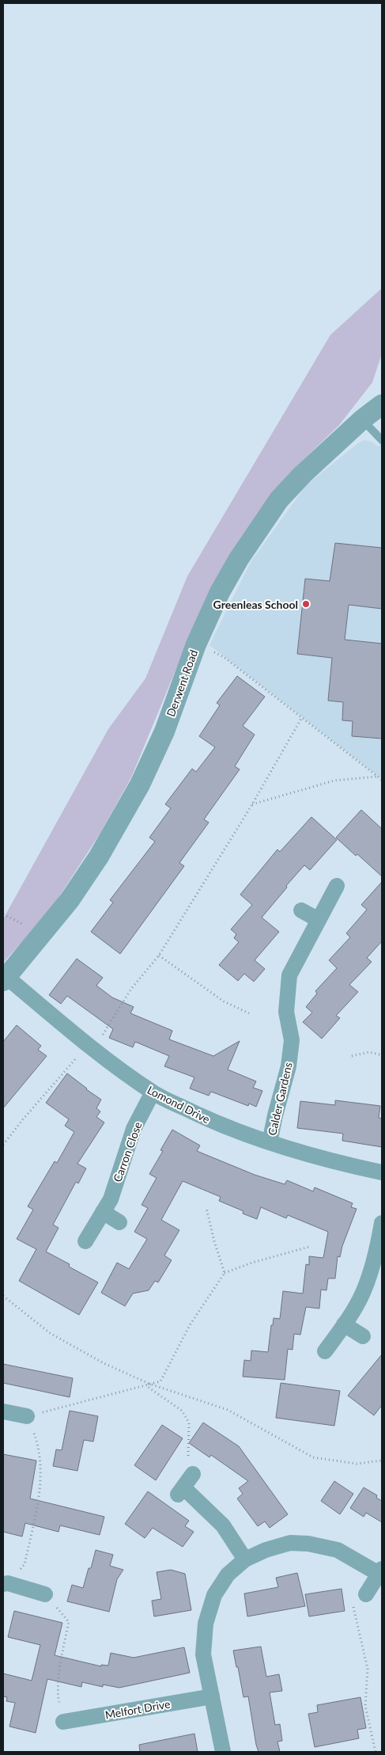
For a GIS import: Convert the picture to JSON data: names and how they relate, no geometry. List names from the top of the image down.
{
  "streets": {
    "street": [
      "Derwent Road",
      "Calder Gardens",
      "Lomond Drive",
      "Carron Close",
      "Melfort Drive"
    ]
  },
  "crossings": [
    ["Derwent Road", "Lomond Drive"],
    ["Calder Gardens", "Lomond Drive"],
    ["Lomond Drive", "Carron Close"]
  ],
  "places": ["Greenleas School"]
}
